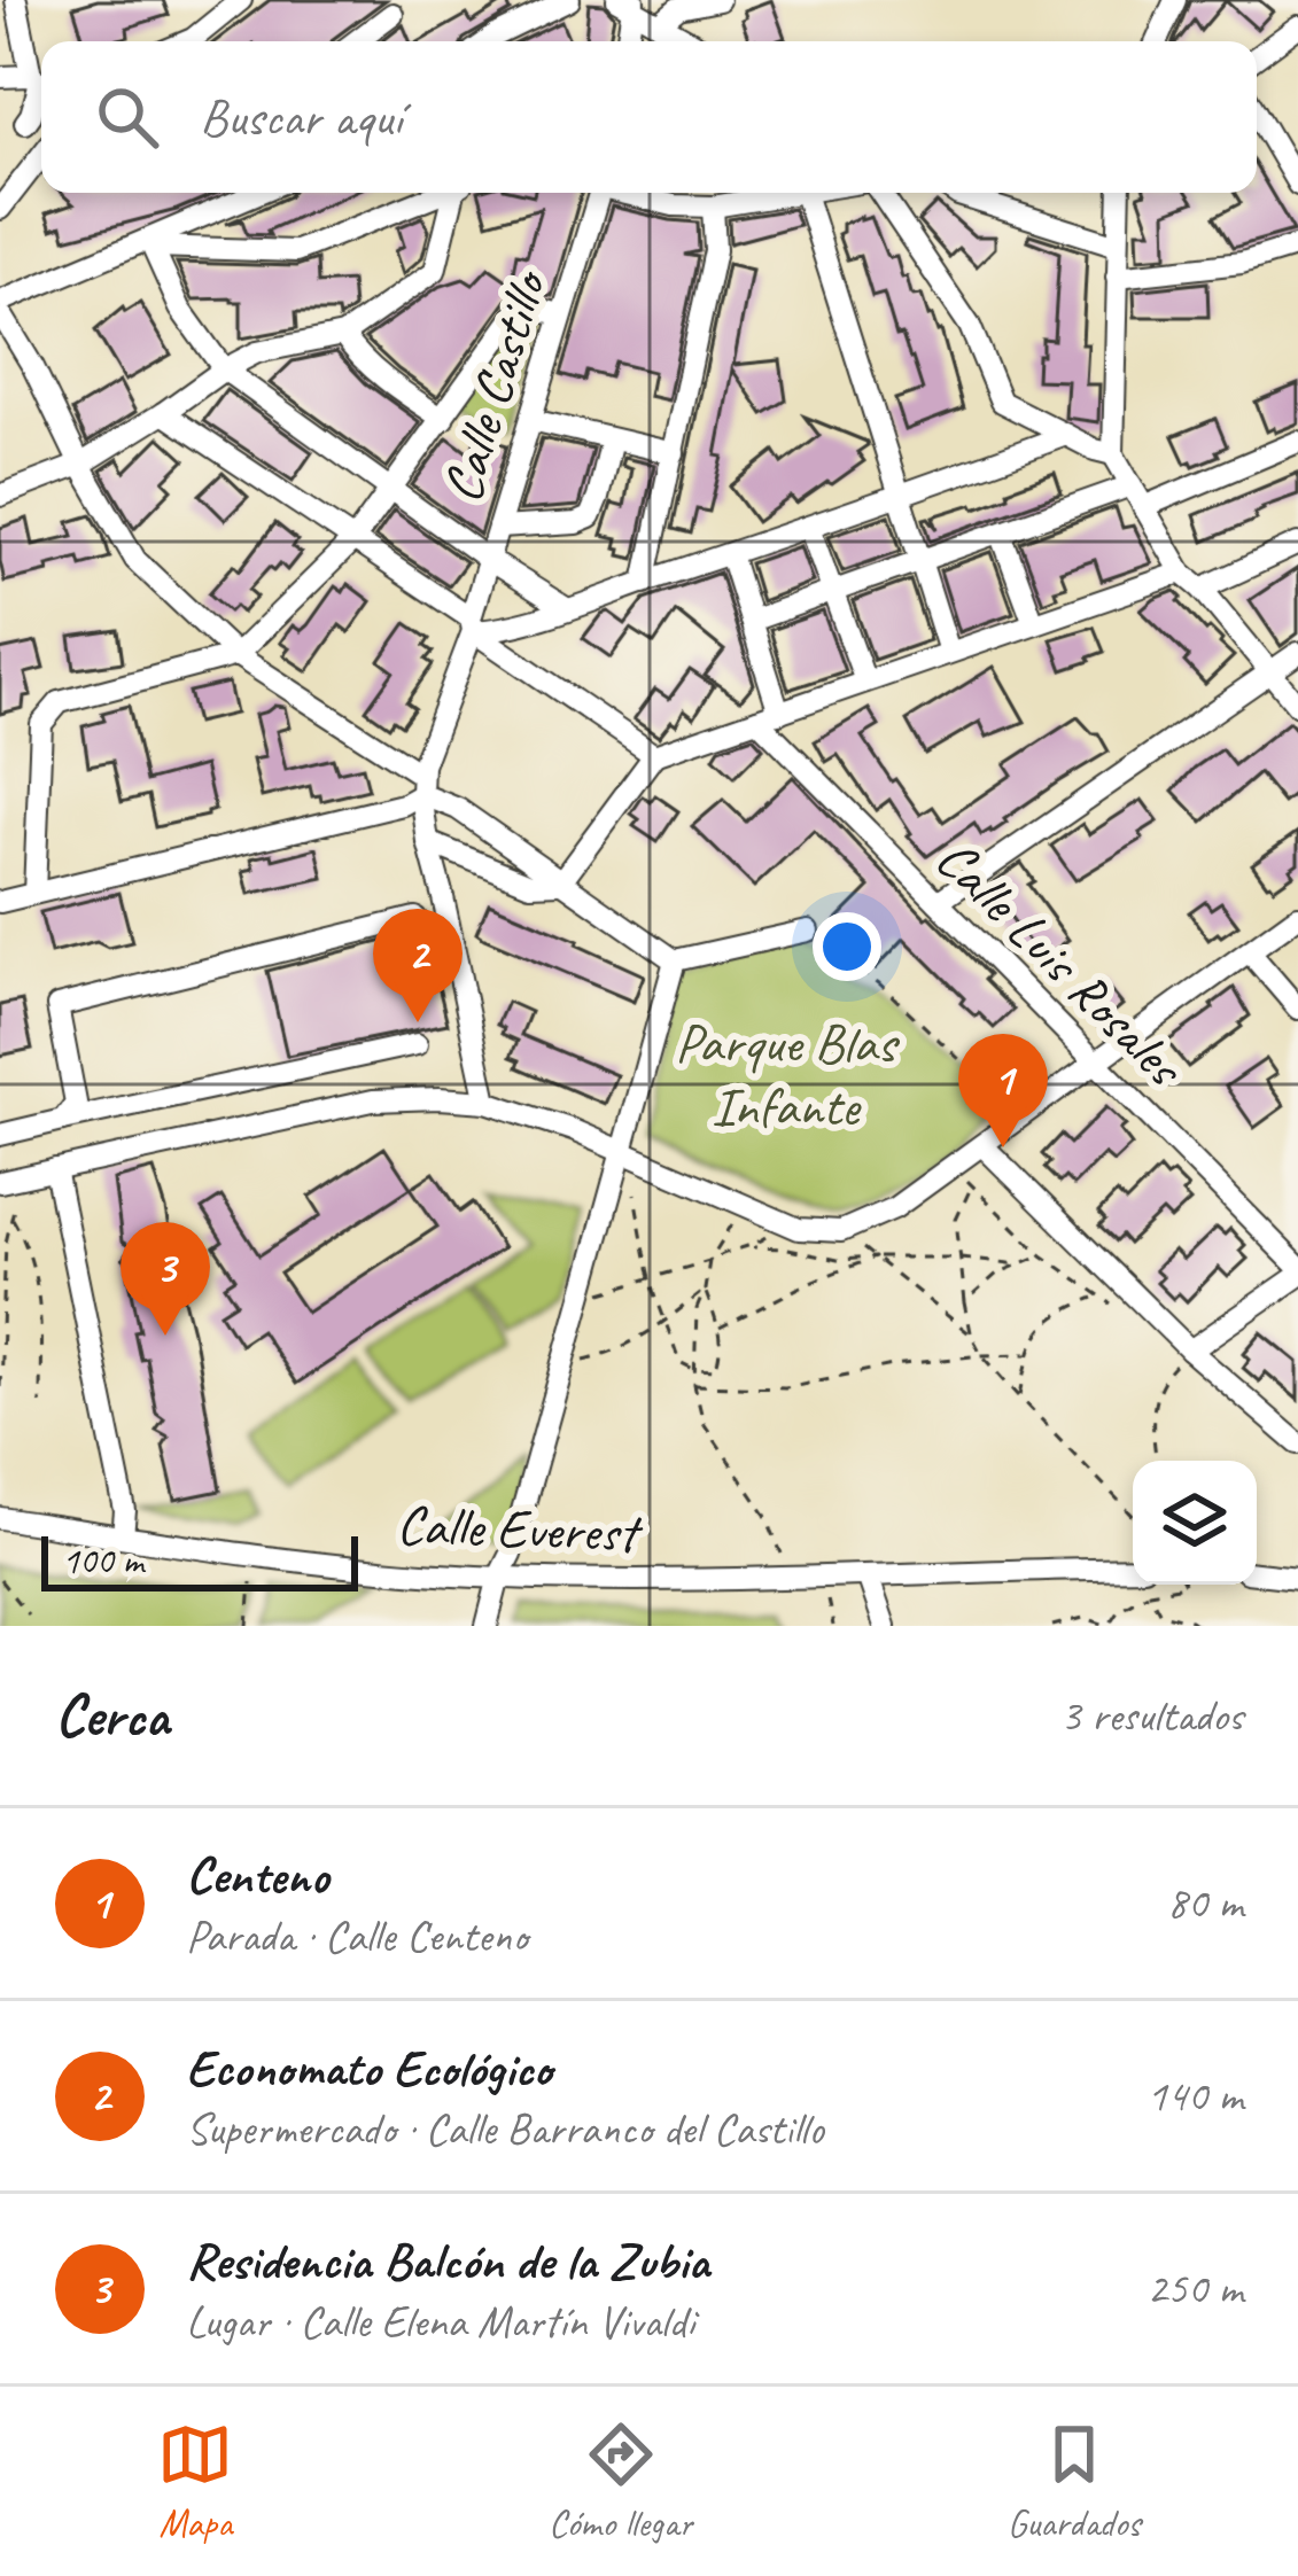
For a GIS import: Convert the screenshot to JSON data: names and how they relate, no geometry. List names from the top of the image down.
{
  "streets": {
    "street": ["Calle Castillo", "Calle Luis Rosales", "Calle Everest"]
  },
  "parks": ["Parque Blas Infante"],
  "scale_bar": "100 m",
  "page": {
    "search": "Buscar aquí",
    "pins": ["2", "1", "3"],
    "scale": "100 m",
    "heading": ["Cerca", "3 resultados"],
    "list": [
      {
        "mark": "1",
        "name": "Centeno",
        "note": "Parada · Calle Centeno",
        "value": "80 m"
      },
      {
        "mark": "2",
        "name": "Economato Ecológico",
        "note": "Supermercado · Calle Barranco del Castillo",
        "value": "140 m"
      },
      {
        "mark": "3",
        "name": "Residencia Balcón de la Zubia",
        "note": "Lugar · Calle Elena Martín Vivaldi",
        "value": "250 m"
      }
    ],
    "nav": ["Mapa", "Cómo llegar", "Guardados"]
  }
}
